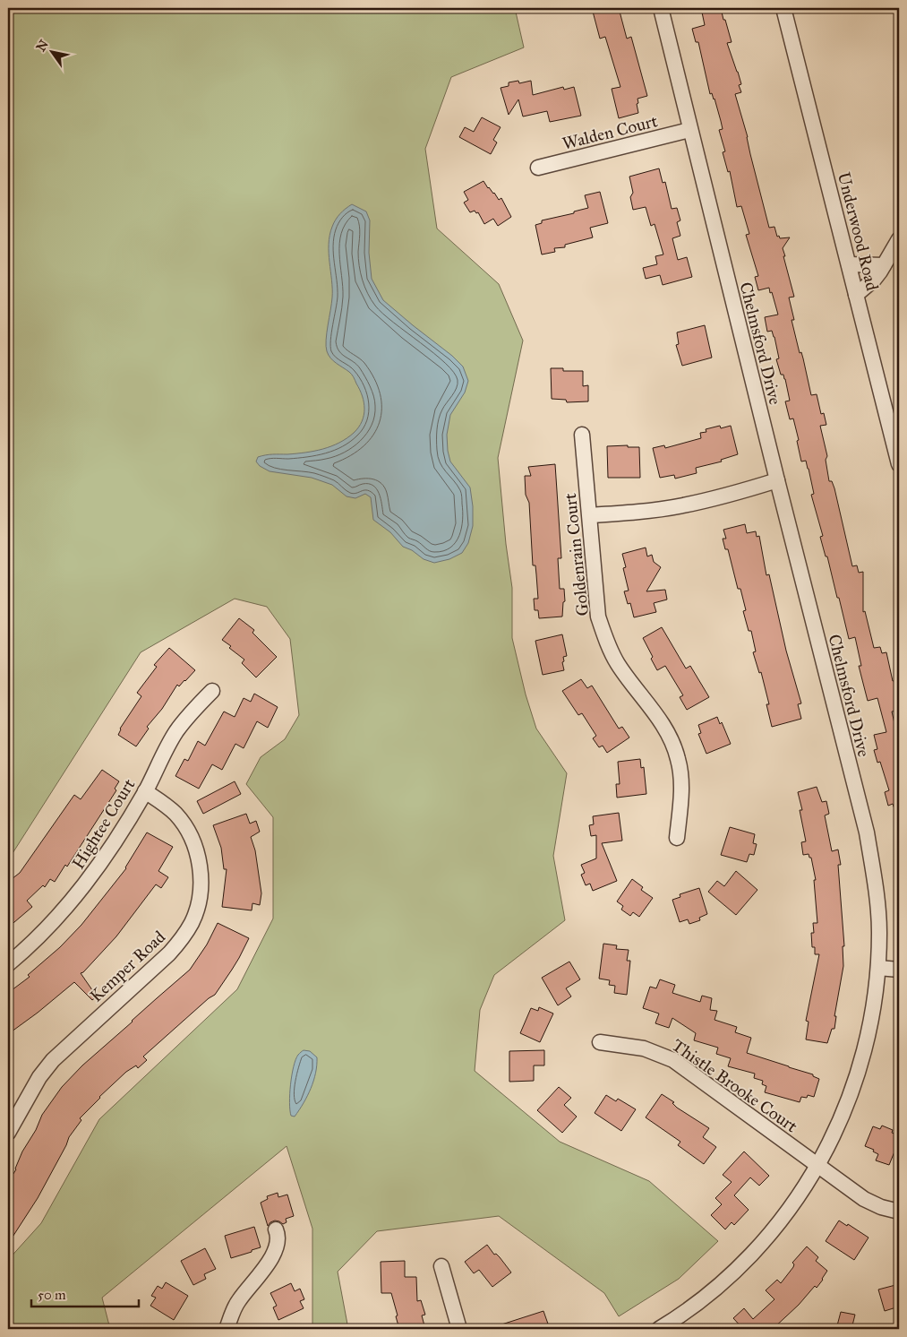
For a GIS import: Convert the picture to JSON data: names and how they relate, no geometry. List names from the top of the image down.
{
  "streets": {
    "street": [
      "Walden Court",
      "Underwood Road",
      "Chelmsford Drive",
      "Goldenrain Court",
      "Hightee Court",
      "Kemper Road",
      "Thistle Brooke Court"
    ]
  },
  "crossings": [
    ["Walden Court", "Chelmsford Drive"],
    ["Chelmsford Drive", "Thistle Brooke Court"],
    ["Hightee Court", "Kemper Road"]
  ],
  "scale_bar": "50 m",
  "north": "top left"
}
